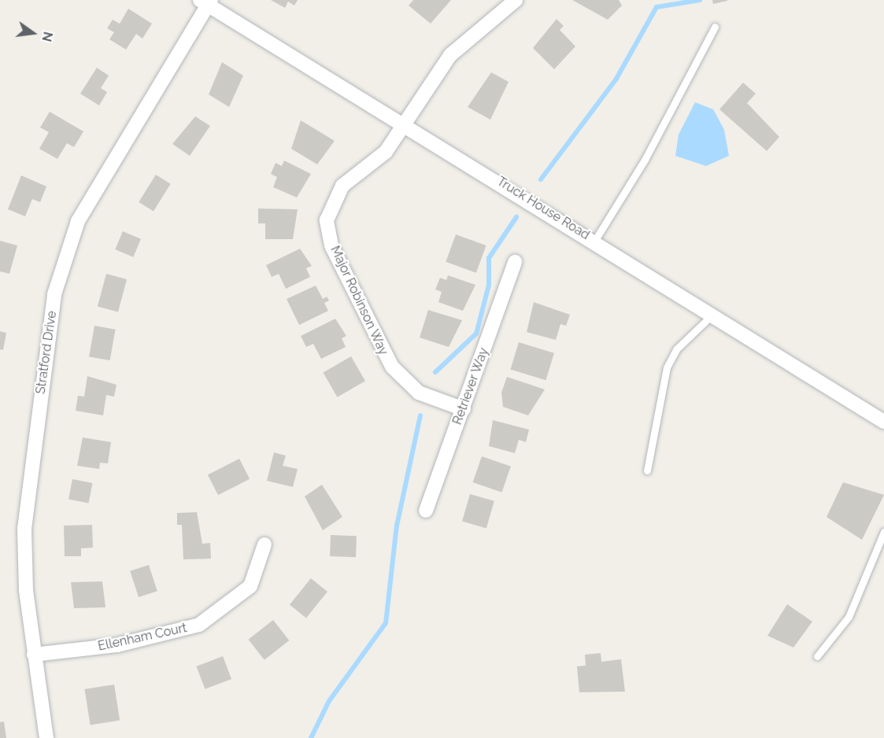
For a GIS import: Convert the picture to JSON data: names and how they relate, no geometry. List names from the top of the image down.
{
  "streets": {
    "street": [
      "Truck House Road",
      "Major Robinson Way",
      "Stratford Drive",
      "Retriever Way",
      "Ellenham Court"
    ]
  },
  "crossings": [
    ["Truck House Road", "Major Robinson Way"],
    ["Truck House Road", "Stratford Drive"],
    ["Major Robinson Way", "Retriever Way"],
    ["Stratford Drive", "Ellenham Court"]
  ],
  "north": "right"
}
